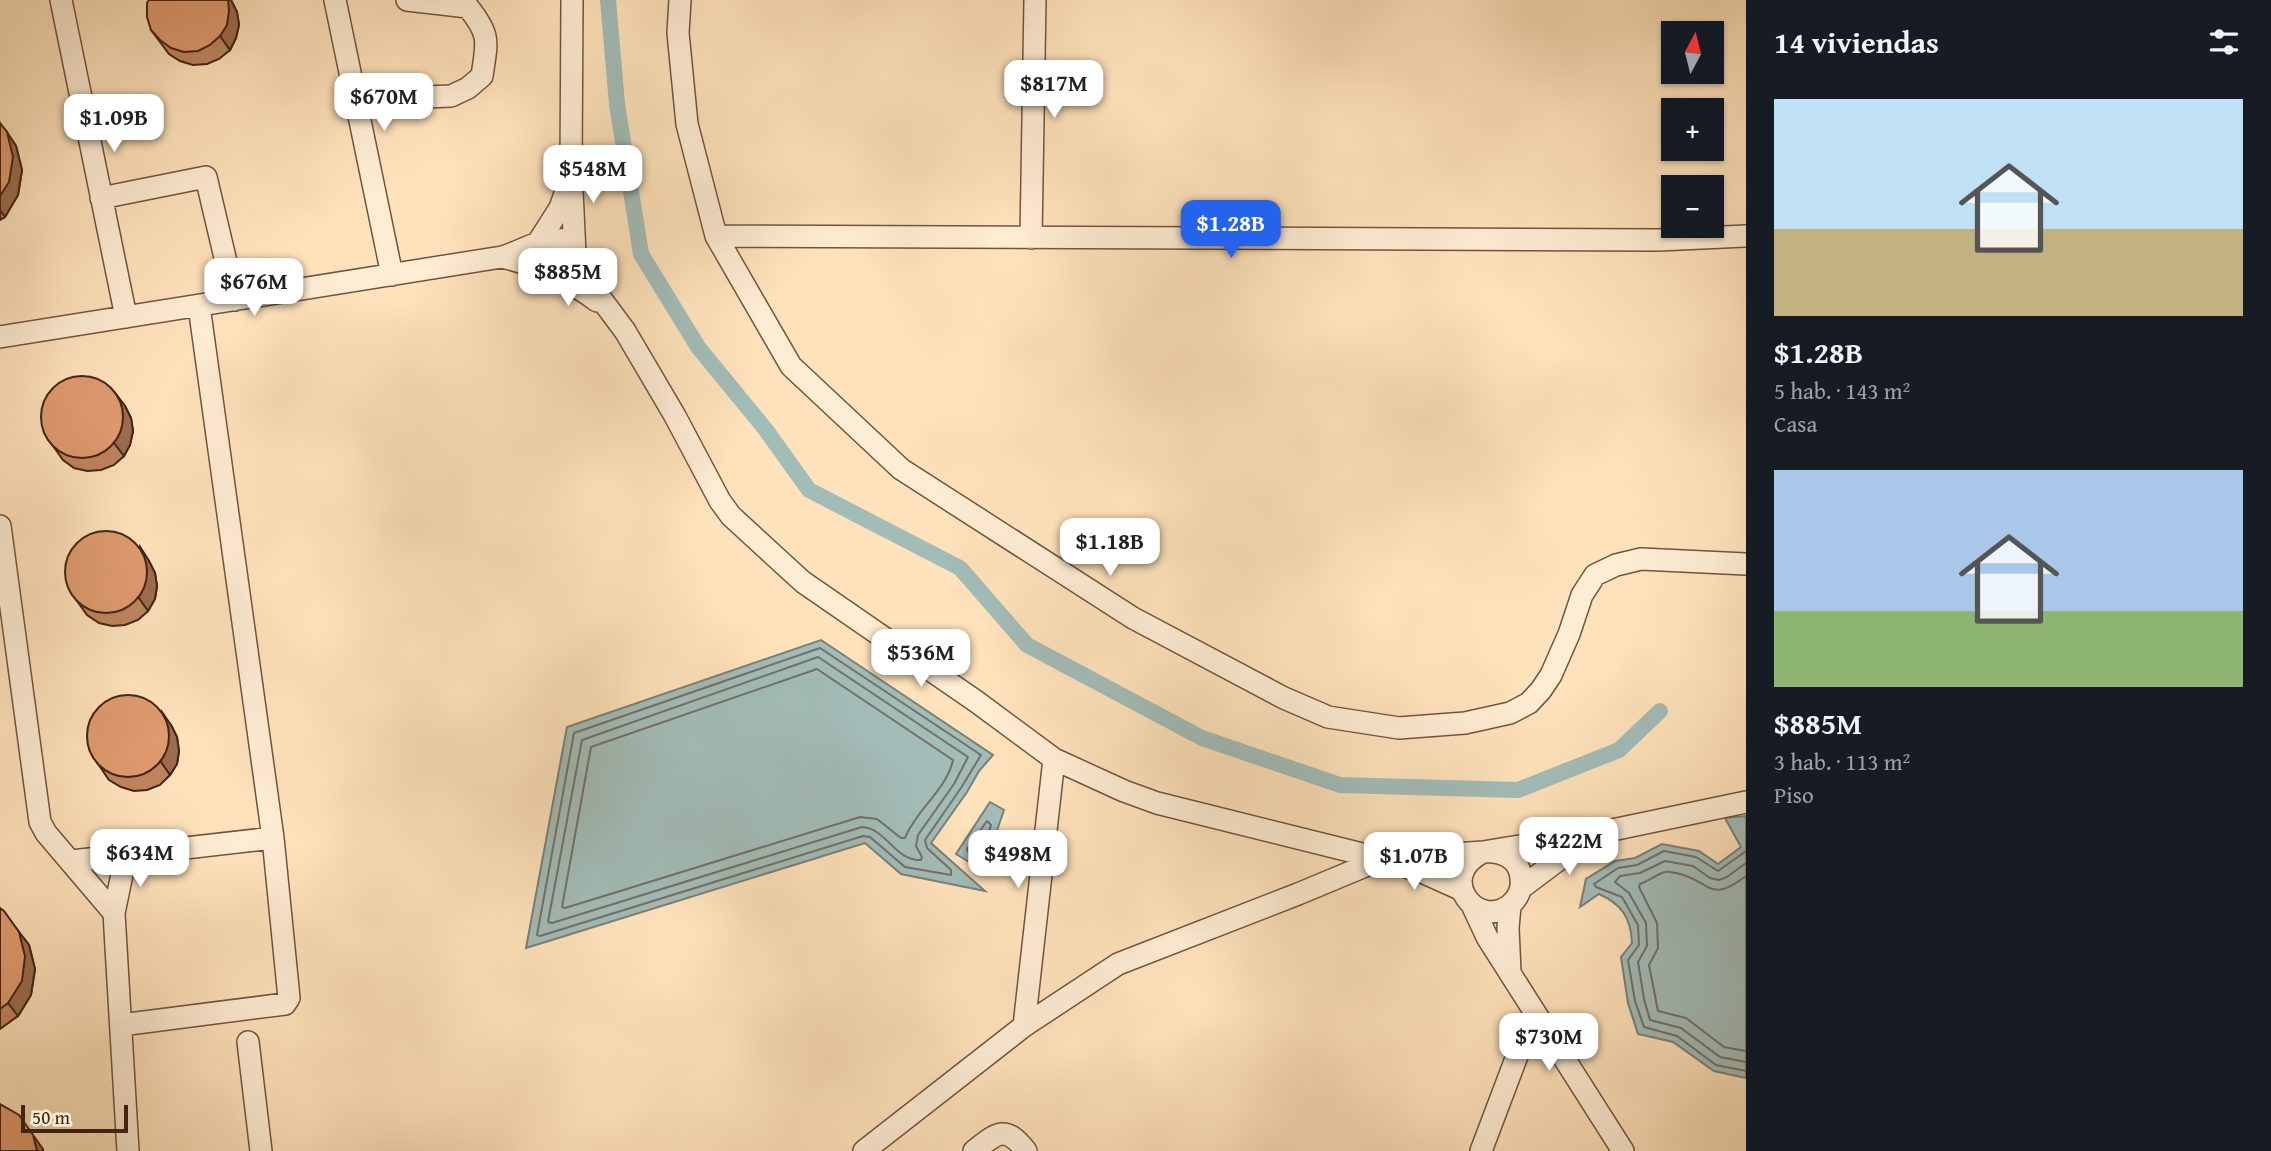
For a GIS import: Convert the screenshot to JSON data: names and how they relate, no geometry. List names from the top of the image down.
{
  "scale_bar": "50 m",
  "north": "top",
  "page": {
    "heading": "14 viviendas",
    "map_buttons": ["+", "−"],
    "price": [
      "$817M",
      "$670M",
      "$1.09B",
      "$548M",
      "$1.28B",
      "$885M",
      "$676M",
      "$1.18B",
      "$536M",
      "$422M",
      "$634M",
      "$498M",
      "$1.07B",
      "$730M"
    ],
    "list": [
      {
        "name": "$1.28B",
        "note": "5 hab. · 143 m² · Casa"
      },
      {
        "name": "$885M",
        "note": "3 hab. · 113 m² · Piso"
      }
    ],
    "scale": "50 m"
  }
}
